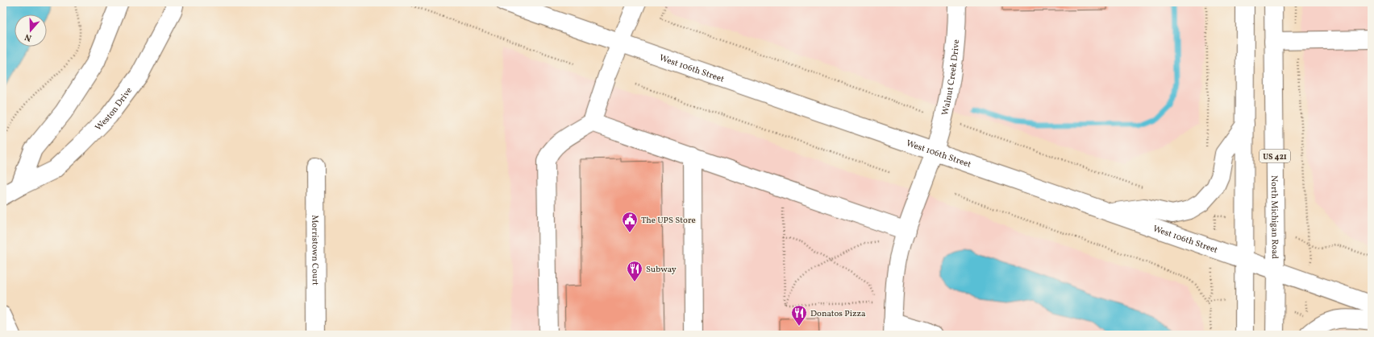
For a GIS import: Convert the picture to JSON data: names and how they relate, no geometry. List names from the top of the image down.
{
  "streets": {
    "street": [
      "West 106th Street",
      "Walnut Creek Drive",
      "Weston Drive",
      "US 421",
      "North Michigan Road",
      "Morristown Court"
    ]
  },
  "crossings": [
    ["West 106th Street", "Walnut Creek Drive"],
    ["West 106th Street", "North Michigan Road"]
  ],
  "places": {
    "public building": ["The UPS Store"],
    "restaurant": ["Subway", "Donatos Pizza"]
  },
  "north": "bottom"
}
